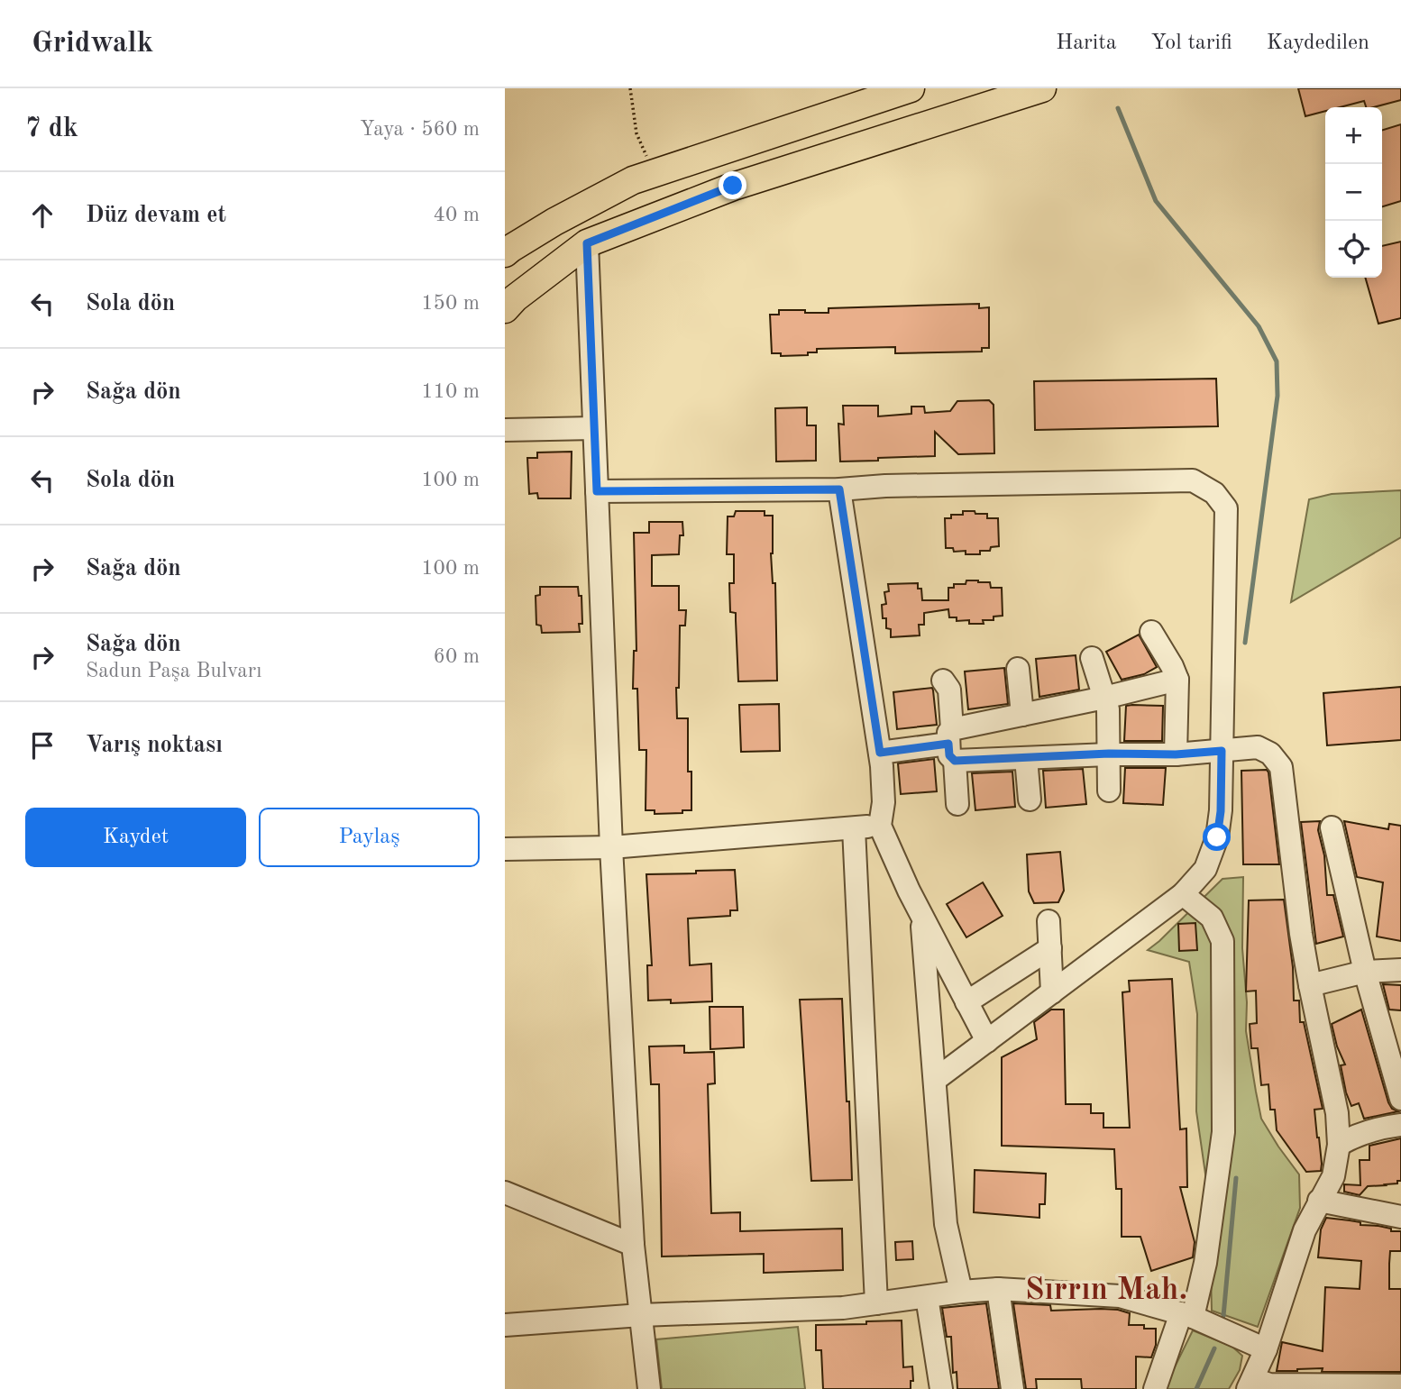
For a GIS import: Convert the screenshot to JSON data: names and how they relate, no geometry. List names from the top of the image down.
{
  "districts": ["Sırrın Mah."],
  "page": {
    "header": "Gridwalk",
    "nav": ["Harita", "Yol tarifi", "Kaydedilen"],
    "heading": ["7 dk", "Yaya · 560 m"],
    "map_buttons": ["+", "−"],
    "list": [
      ["Düz devam et", "40 m"],
      ["Sola dön", "150 m"],
      ["Sağa dön", "110 m"],
      ["Sola dön", "100 m"],
      ["Sağa dön", "100 m"],
      ["Sağa dön", "Sadun Paşa Bulvarı", "60 m"],
      "Varış noktası"
    ],
    "buttons": ["Kaydet", "Paylaş"]
  }
}
